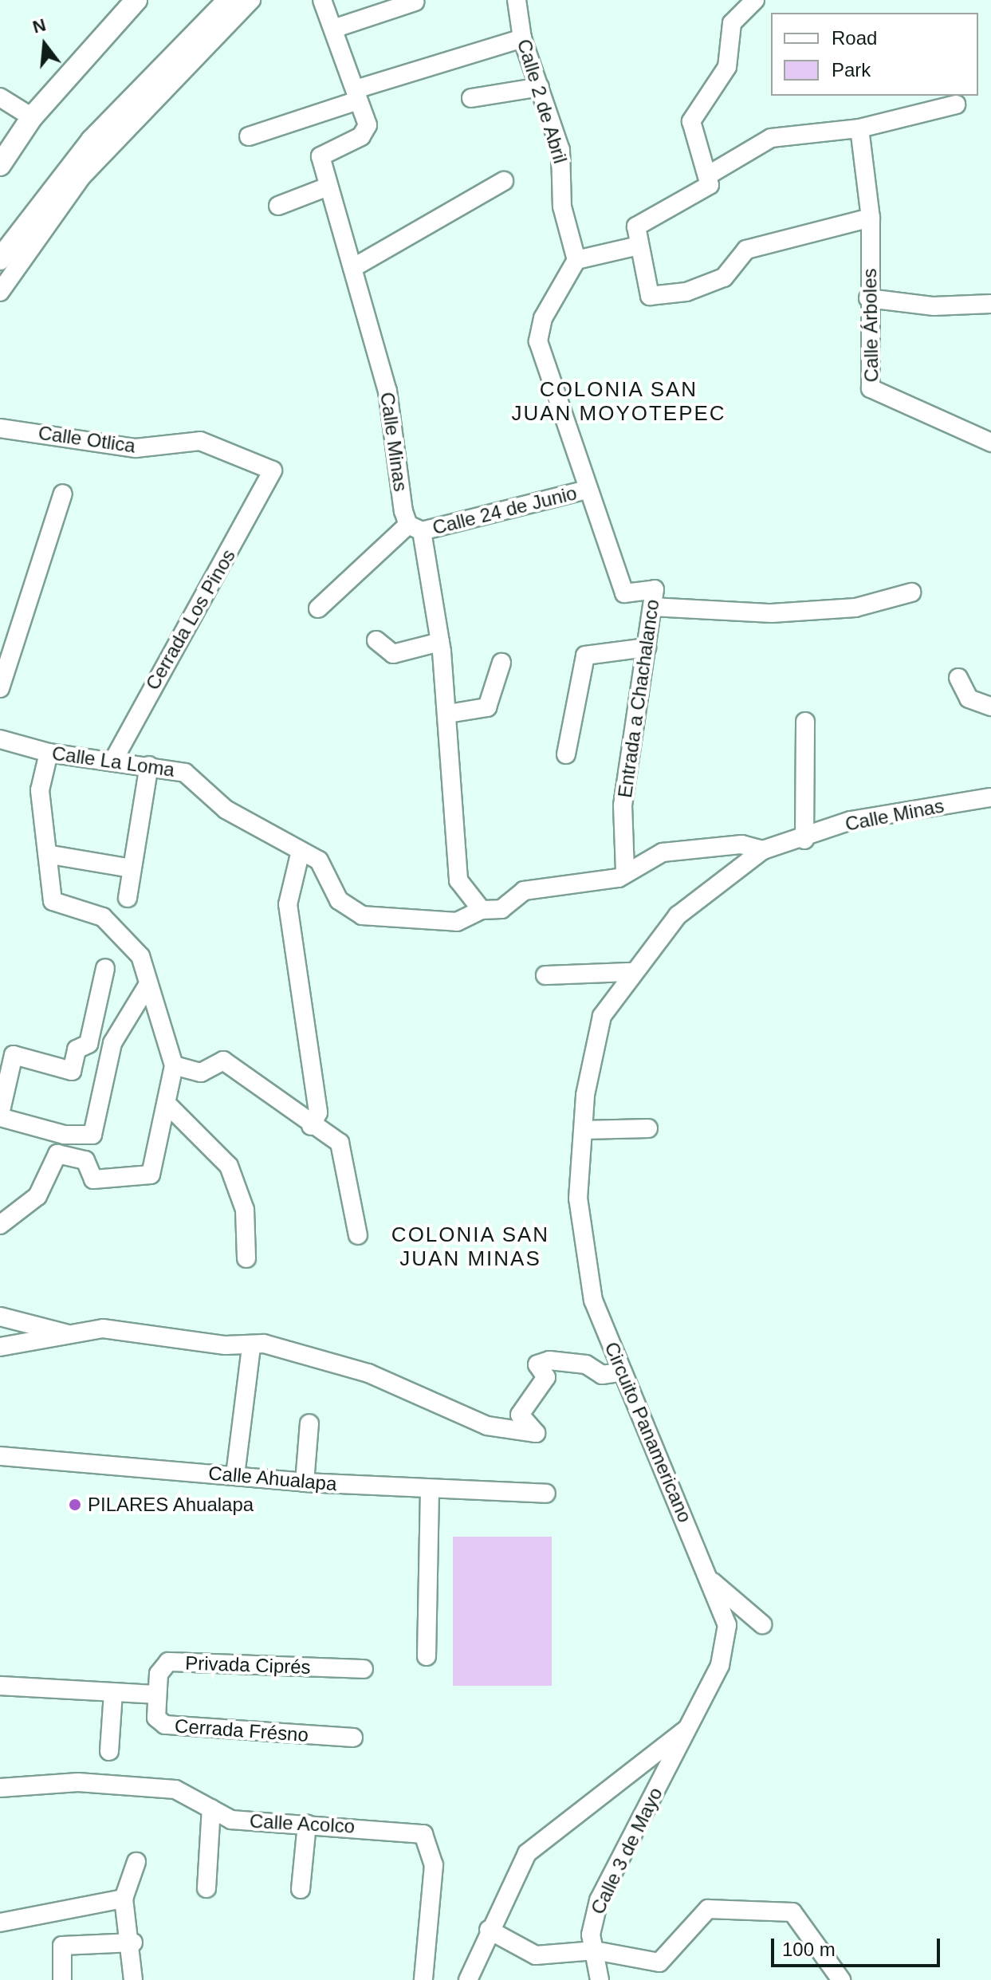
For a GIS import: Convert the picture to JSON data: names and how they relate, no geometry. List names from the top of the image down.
{
  "streets": {
    "street": [
      "Calle 2 de Abril",
      "Calle Árboles",
      "Calle Otlica",
      "Calle Minas",
      "Calle 24 de Junio",
      "Cerrada Los Pinos",
      "Entrada a Chachalanco",
      "Calle La Loma",
      "Circuito Panamericano",
      "Calle Ahualapa",
      "Privada Ciprés",
      "Cerrada Frésno",
      "Calle Acolco",
      "Calle 3 de Mayo"
    ]
  },
  "crossings": [
    ["Calle Otlica", "Cerrada Los Pinos"],
    ["Calle Minas", "Calle 24 de Junio"],
    ["Calle Minas", "Calle La Loma"],
    ["Calle Minas", "Circuito Panamericano"],
    ["Calle 24 de Junio", "Entrada a Chachalanco"],
    ["Cerrada Los Pinos", "Calle La Loma"],
    ["Entrada a Chachalanco", "Calle La Loma"],
    ["Calle La Loma", "Circuito Panamericano"],
    ["Circuito Panamericano", "Calle 3 de Mayo"],
    ["Privada Ciprés", "Cerrada Frésno"]
  ],
  "districts": ["COLONIA SAN JUAN MOYOTEPEC", "COLONIA SAN JUAN MINAS"],
  "places": ["PILARES Ahualapa"],
  "legend": ["Road", "Park"],
  "scale_bar": "100 m",
  "north": "top"
}
